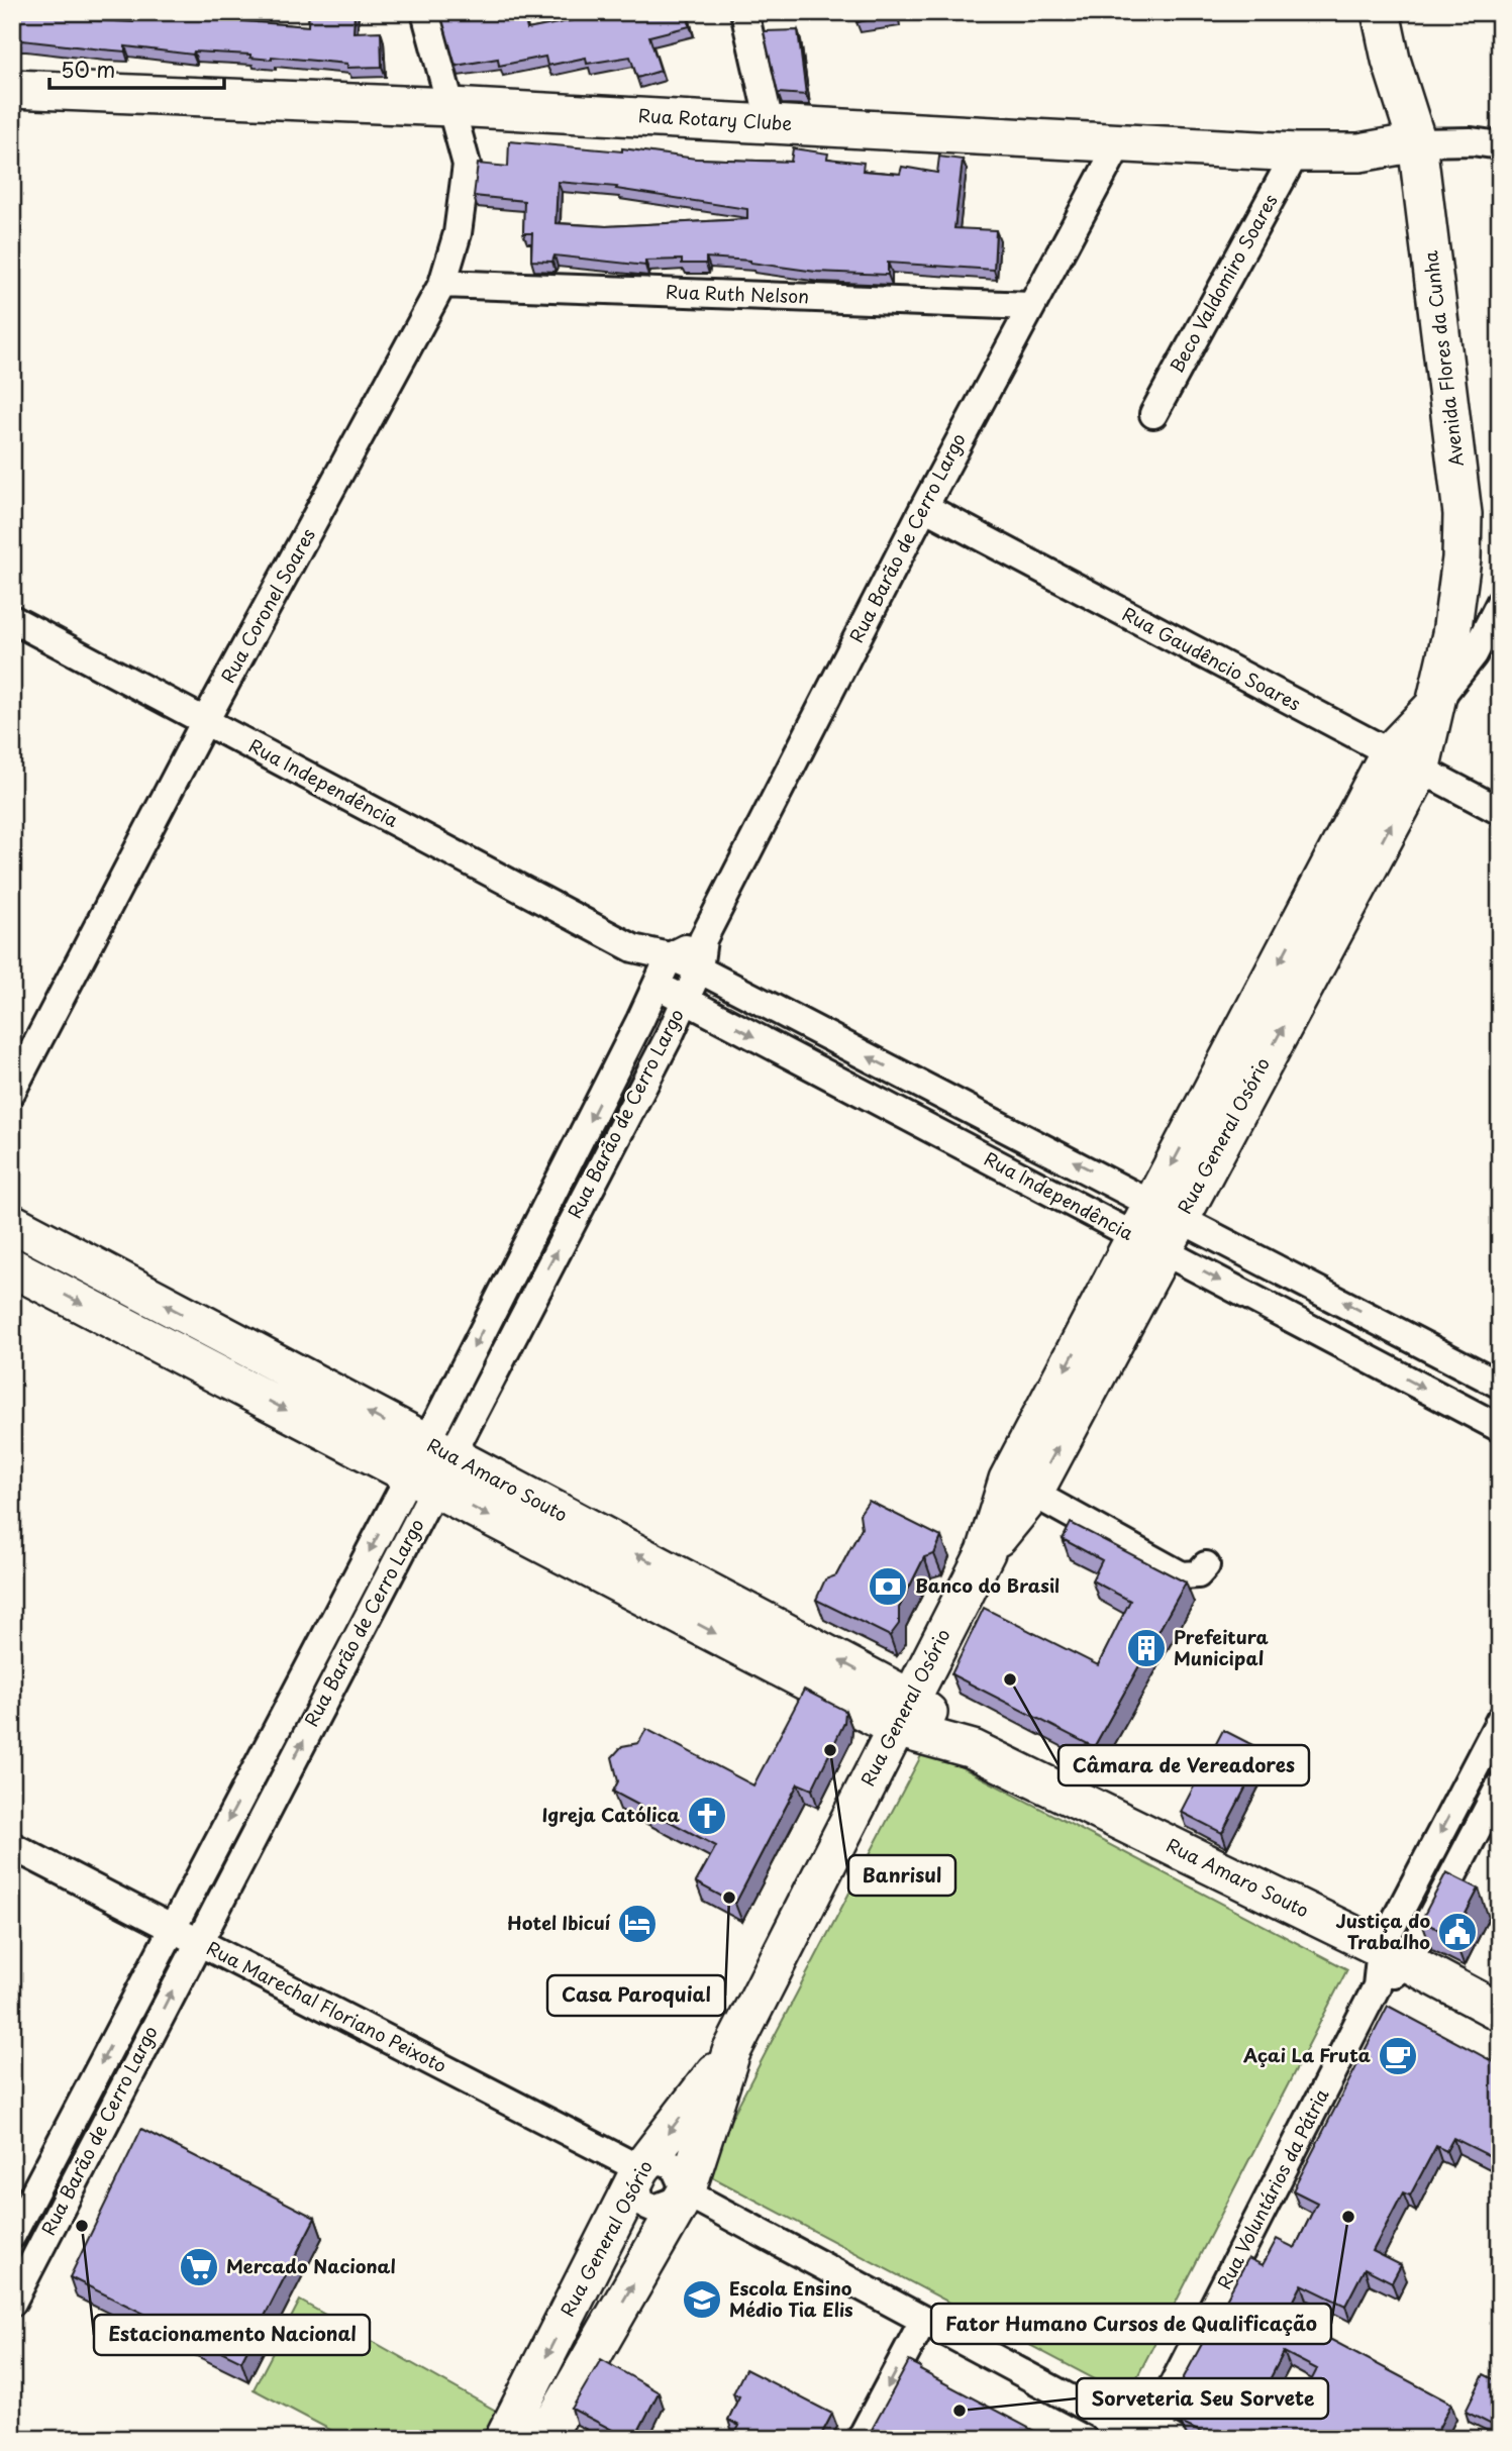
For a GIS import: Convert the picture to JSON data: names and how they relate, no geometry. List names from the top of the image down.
{
  "streets": {
    "street": [
      "Rua Rotary Clube",
      "Beco Valdomiro Soares",
      "Rua Ruth Nelson",
      "Avenida Flores da Cunha",
      "Rua Barão de Cerro Largo",
      "Rua Coronel Soares",
      "Rua Gaudêncio Soares",
      "Rua Independência",
      "Rua General Osório",
      "Rua Amaro Souto",
      "Rua Marechal Floriano Peixoto",
      "Rua Voluntários da Pátria"
    ]
  },
  "crossings": [
    ["Rua Rotary Clube", "Beco Valdomiro Soares"],
    ["Rua Rotary Clube", "Avenida Flores da Cunha"],
    ["Rua Rotary Clube", "Rua Barão de Cerro Largo"],
    ["Rua Rotary Clube", "Rua Coronel Soares"],
    ["Rua Ruth Nelson", "Rua Barão de Cerro Largo"],
    ["Rua Ruth Nelson", "Rua Coronel Soares"],
    ["Avenida Flores da Cunha", "Rua General Osório"],
    ["Rua Barão de Cerro Largo", "Rua Gaudêncio Soares"],
    ["Rua Barão de Cerro Largo", "Rua Independência"],
    ["Rua Barão de Cerro Largo", "Rua Amaro Souto"],
    ["Rua Barão de Cerro Largo", "Rua Marechal Floriano Peixoto"],
    ["Rua Coronel Soares", "Rua Independência"],
    ["Rua Gaudêncio Soares", "Rua General Osório"],
    ["Rua Independência", "Rua General Osório"],
    ["Rua General Osório", "Rua Amaro Souto"],
    ["Rua General Osório", "Rua Marechal Floriano Peixoto"],
    ["Rua Amaro Souto", "Rua Voluntários da Pátria"]
  ],
  "places": {
    "bank": ["Banco do Brasil"],
    "building": ["Prefeitura Municipal"],
    "other": [
      "Câmara de Vereadores",
      "Banrisul",
      "Casa Paroquial",
      "Fator Humano Cursos de Qualificação",
      "Estacionamento Nacional",
      "Sorveteria Seu Sorvete"
    ],
    "church": ["Igreja Católica"],
    "hotel": ["Hotel Ibicuí"],
    "public building": ["Justiça do Trabalho"],
    "cafe": ["Açai La Fruta"],
    "supermarket": ["Mercado Nacional"],
    "school or university": ["Escola Ensino Médio Tia Elis"]
  },
  "scale_bar": "50 m"
}
